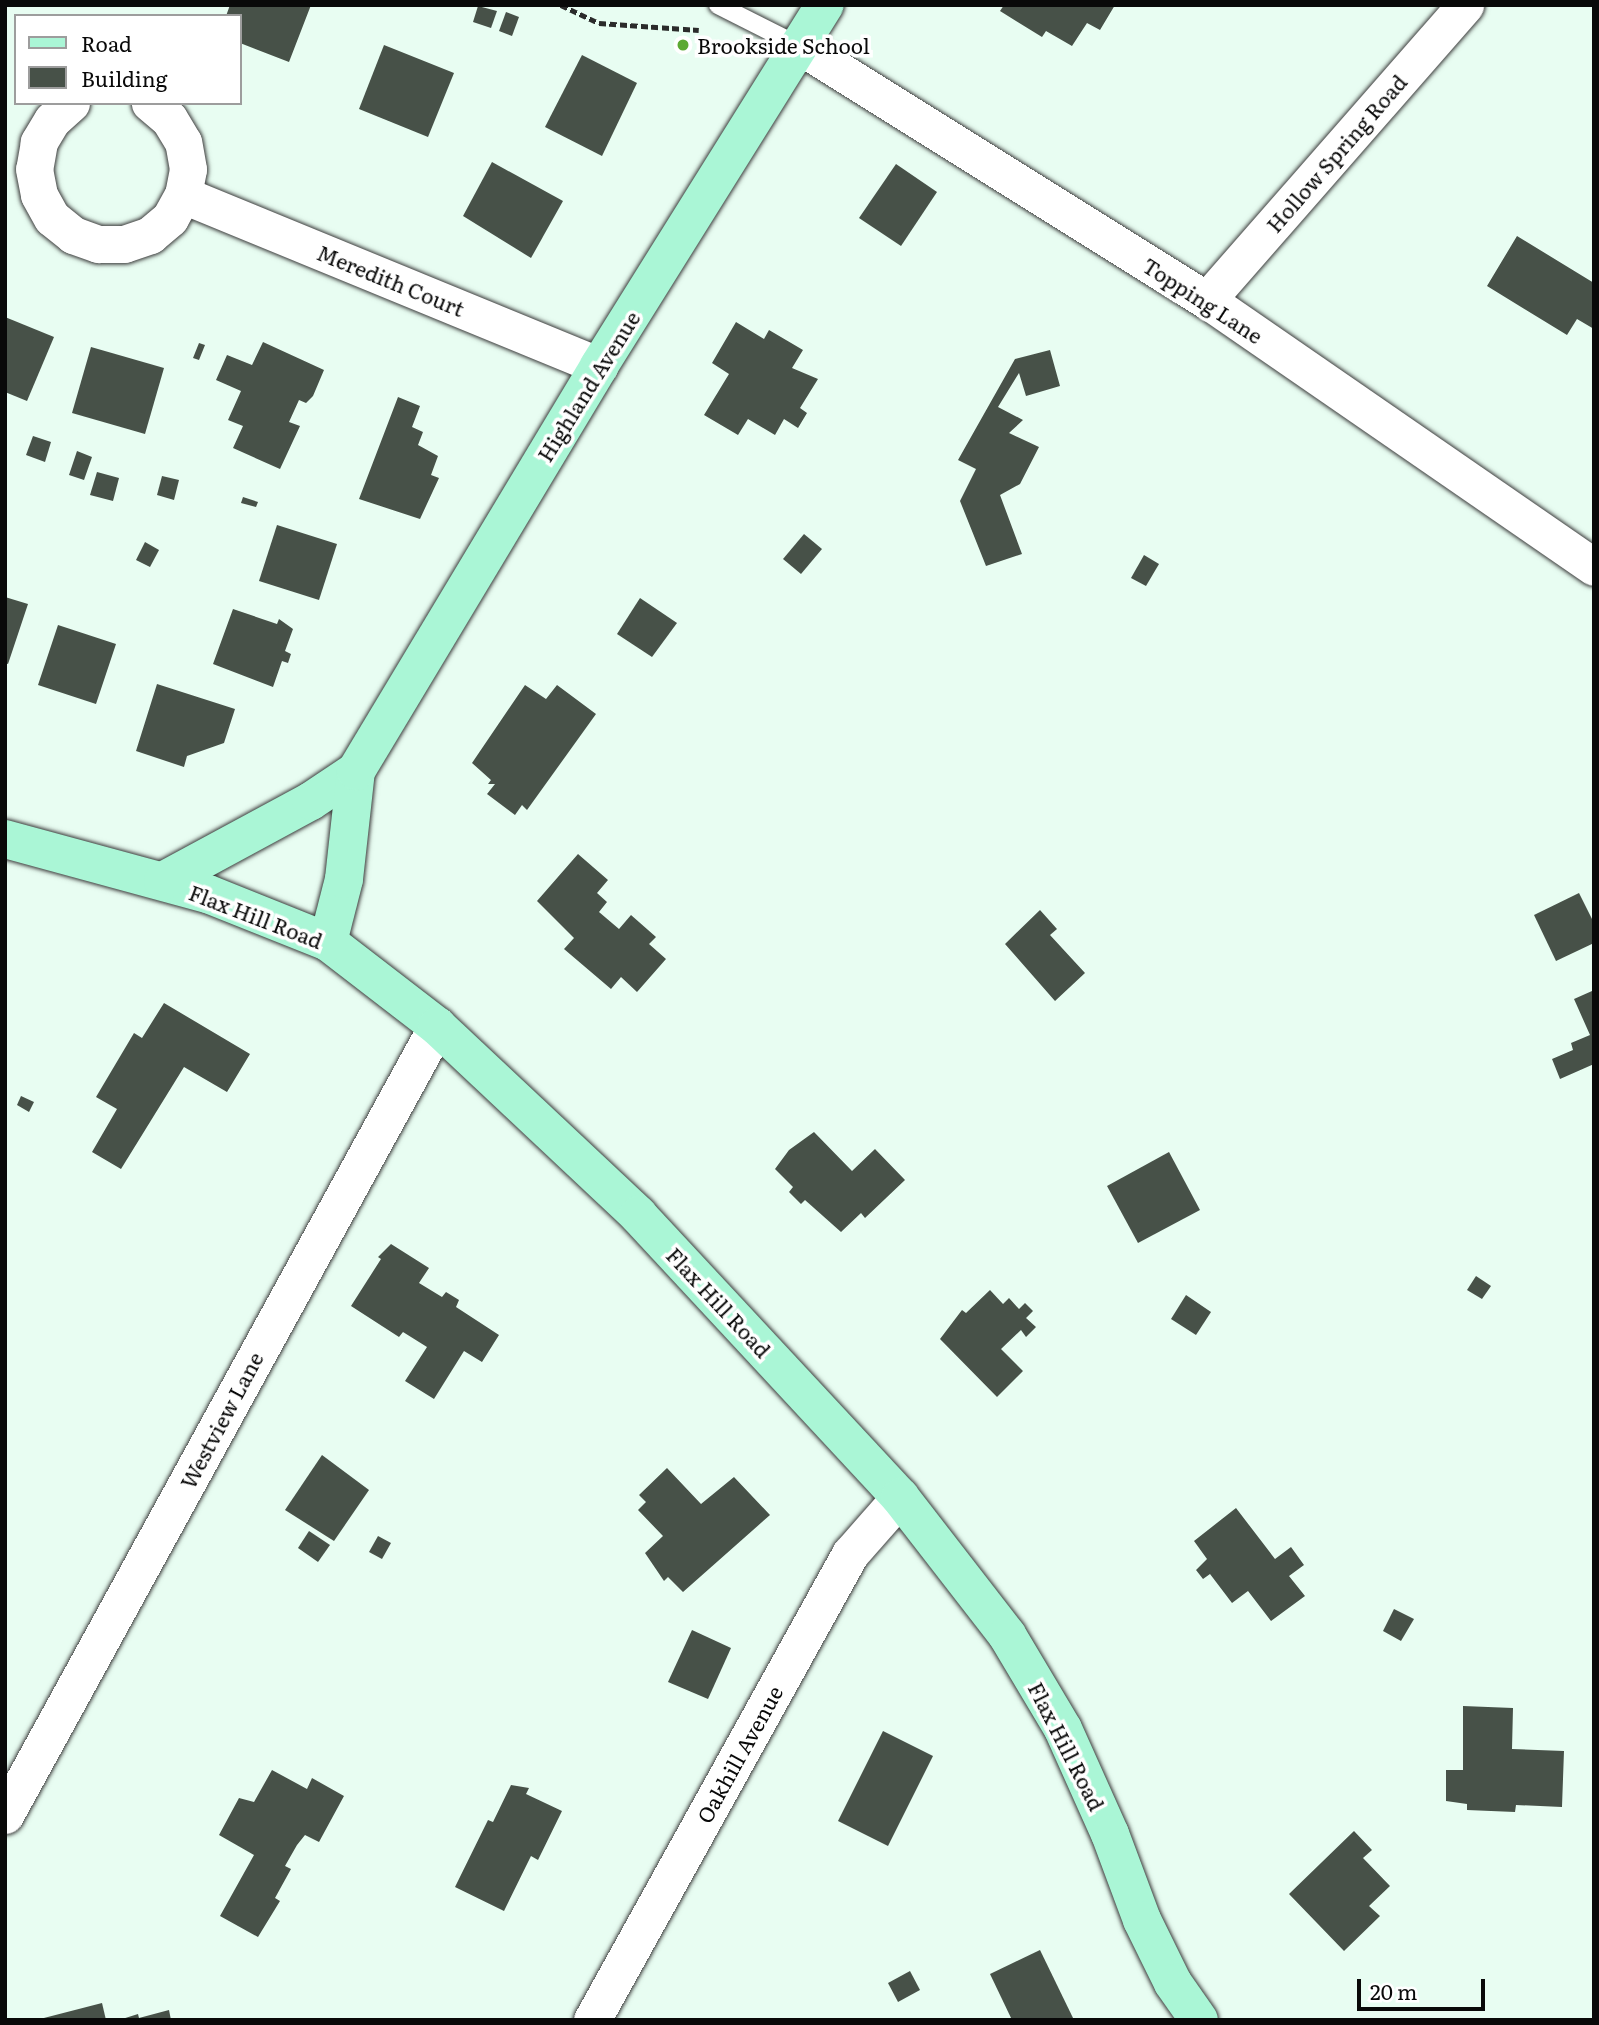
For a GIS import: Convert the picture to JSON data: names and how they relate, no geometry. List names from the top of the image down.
{
  "streets": {
    "main road": ["Highland Avenue", "Flax Hill Road"],
    "street": [
      "Hollow Spring Road",
      "Meredith Court",
      "Topping Lane",
      "Westview Lane",
      "Oakhill Avenue"
    ]
  },
  "crossings": [
    ["Hollow Spring Road", "Topping Lane"],
    ["Meredith Court", "Highland Avenue"],
    ["Topping Lane", "Highland Avenue"],
    ["Highland Avenue", "Flax Hill Road"],
    ["Flax Hill Road", "Westview Lane"],
    ["Flax Hill Road", "Oakhill Avenue"]
  ],
  "places": ["Brookside School"],
  "legend": ["Road", "Building"],
  "scale_bar": "20 m"
}
